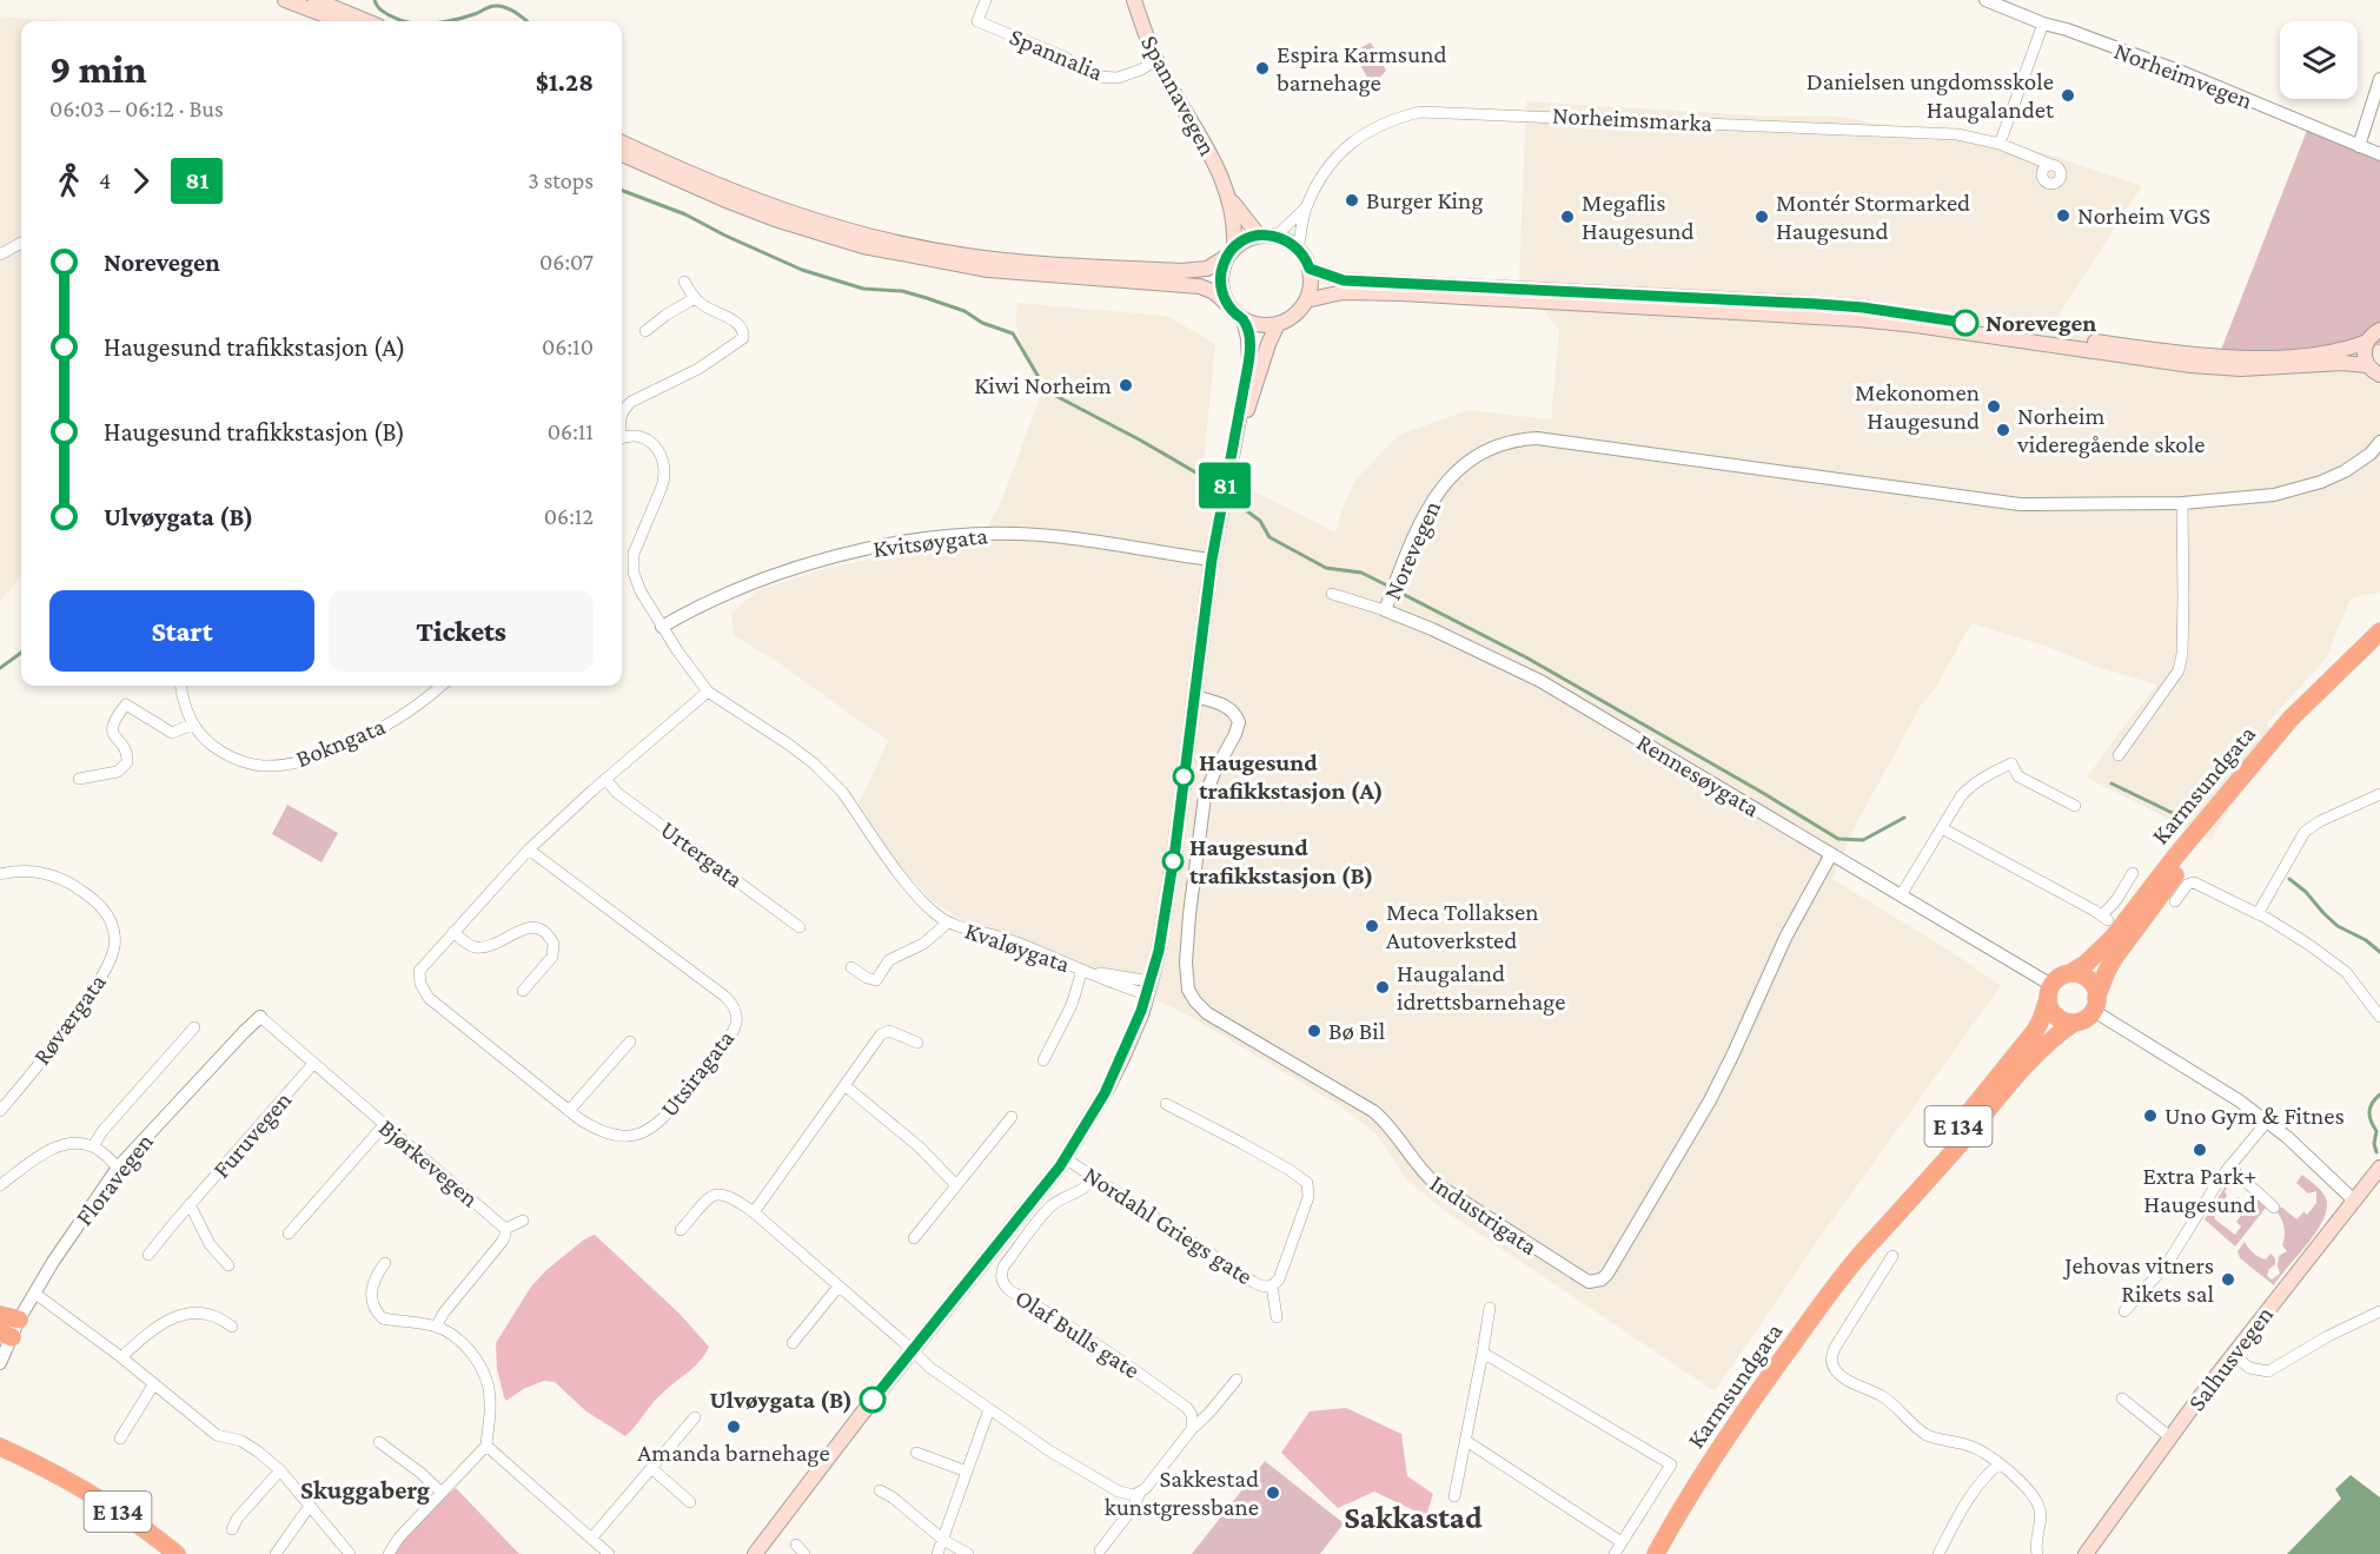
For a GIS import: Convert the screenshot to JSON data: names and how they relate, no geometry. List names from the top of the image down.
{
  "streets": {
    "highway": ["Karmsundgata", "E 134"],
    "main road": ["Spannavegen", "Salhusvegen"],
    "street": [
      "Spannalia",
      "Norheimvegen",
      "Norheimsmarka",
      "Kvitsøygata",
      "Norevegen",
      "Bokngata",
      "Rennesøygata",
      "Urtergata",
      "Kvaløygata",
      "Røværgata",
      "Utsiragata",
      "Furuvegen",
      "Bjørkevegen",
      "Floravegen",
      "Industrigata",
      "Nordahl Griegs gate",
      "Olaf Bulls gate"
    ]
  },
  "crossings": [
    ["Spannalia", "Spannavegen"],
    ["Spannavegen", "Norheimsmarka"],
    ["Norevegen", "Rennesøygata"],
    ["Rennesøygata", "Karmsundgata"],
    ["Rennesøygata", "E 134"],
    ["Rennesøygata", "Industrigata"],
    ["Karmsundgata", "E 134"],
    ["Urtergata", "Utsiragata"],
    ["Furuvegen", "Bjørkevegen"],
    ["Bjørkevegen", "Floravegen"],
    ["Nordahl Griegs gate", "Olaf Bulls gate"]
  ],
  "districts": ["Skuggaberg", "Sakkastad"],
  "places": [
    "Espira Karmsund barnehage",
    "Danielsen ungdomsskole Haugalandet",
    "Burger King",
    "Norheim VGS",
    "Megaflis Haugesund",
    "Montér Stormarked Haugesund",
    "Norevegen",
    "Kiwi Norheim",
    "Mekonomen Haugesund",
    "Norheim videregående skole",
    "Haugesund trafikkstasjon (A)",
    "Haugesund trafikkstasjon (B)",
    "Meca Tollaksen Autoverksted",
    "Haugaland idrettsbarnehage",
    "Bø Bil",
    "Uno Gym & Fitnes",
    "Extra Park+ Haugesund",
    "Jehovas vitners Rikets sal",
    "Ulvøygata (B)",
    "Amanda barnehage",
    "Sakkestad kunstgressbane"
  ],
  "lines": ["bus line 81"],
  "page": {
    "on_map": "81",
    "heading": ["9 min", "06:03 – 06:12 · Bus", "$1.28"],
    "legs": ["4", "81", "3 stops"],
    "list": [
      {
        "name": "Norevegen",
        "value": "06:07"
      },
      {
        "name": "Haugesund trafikkstasjon (A)",
        "value": "06:10"
      },
      {
        "name": "Haugesund trafikkstasjon (B)",
        "value": "06:11"
      },
      {
        "name": "Ulvøygata (B)",
        "value": "06:12"
      }
    ],
    "buttons": ["Start", "Tickets"]
  }
}
